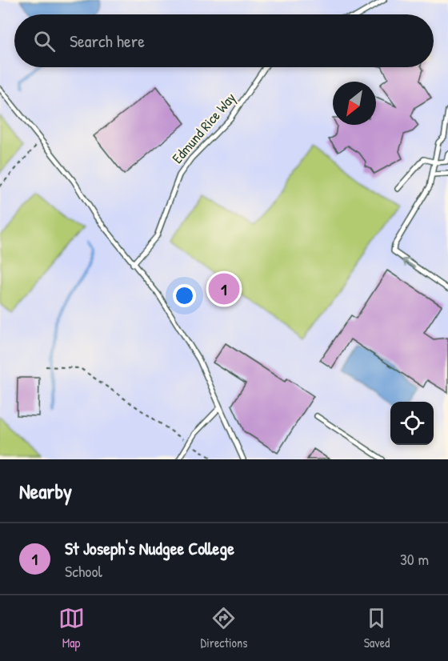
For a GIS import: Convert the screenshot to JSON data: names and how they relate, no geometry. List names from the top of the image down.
{
  "streets": {
    "lane": ["Edmund Rice Way"]
  },
  "north": "bottom left",
  "page": {
    "search": "Search here",
    "pins": "1",
    "heading": "Nearby",
    "list": [
      {
        "mark": "1",
        "name": "St Joseph's Nudgee College",
        "note": "School",
        "value": "30 m"
      }
    ],
    "nav": ["Map", "Directions", "Saved"]
  }
}
